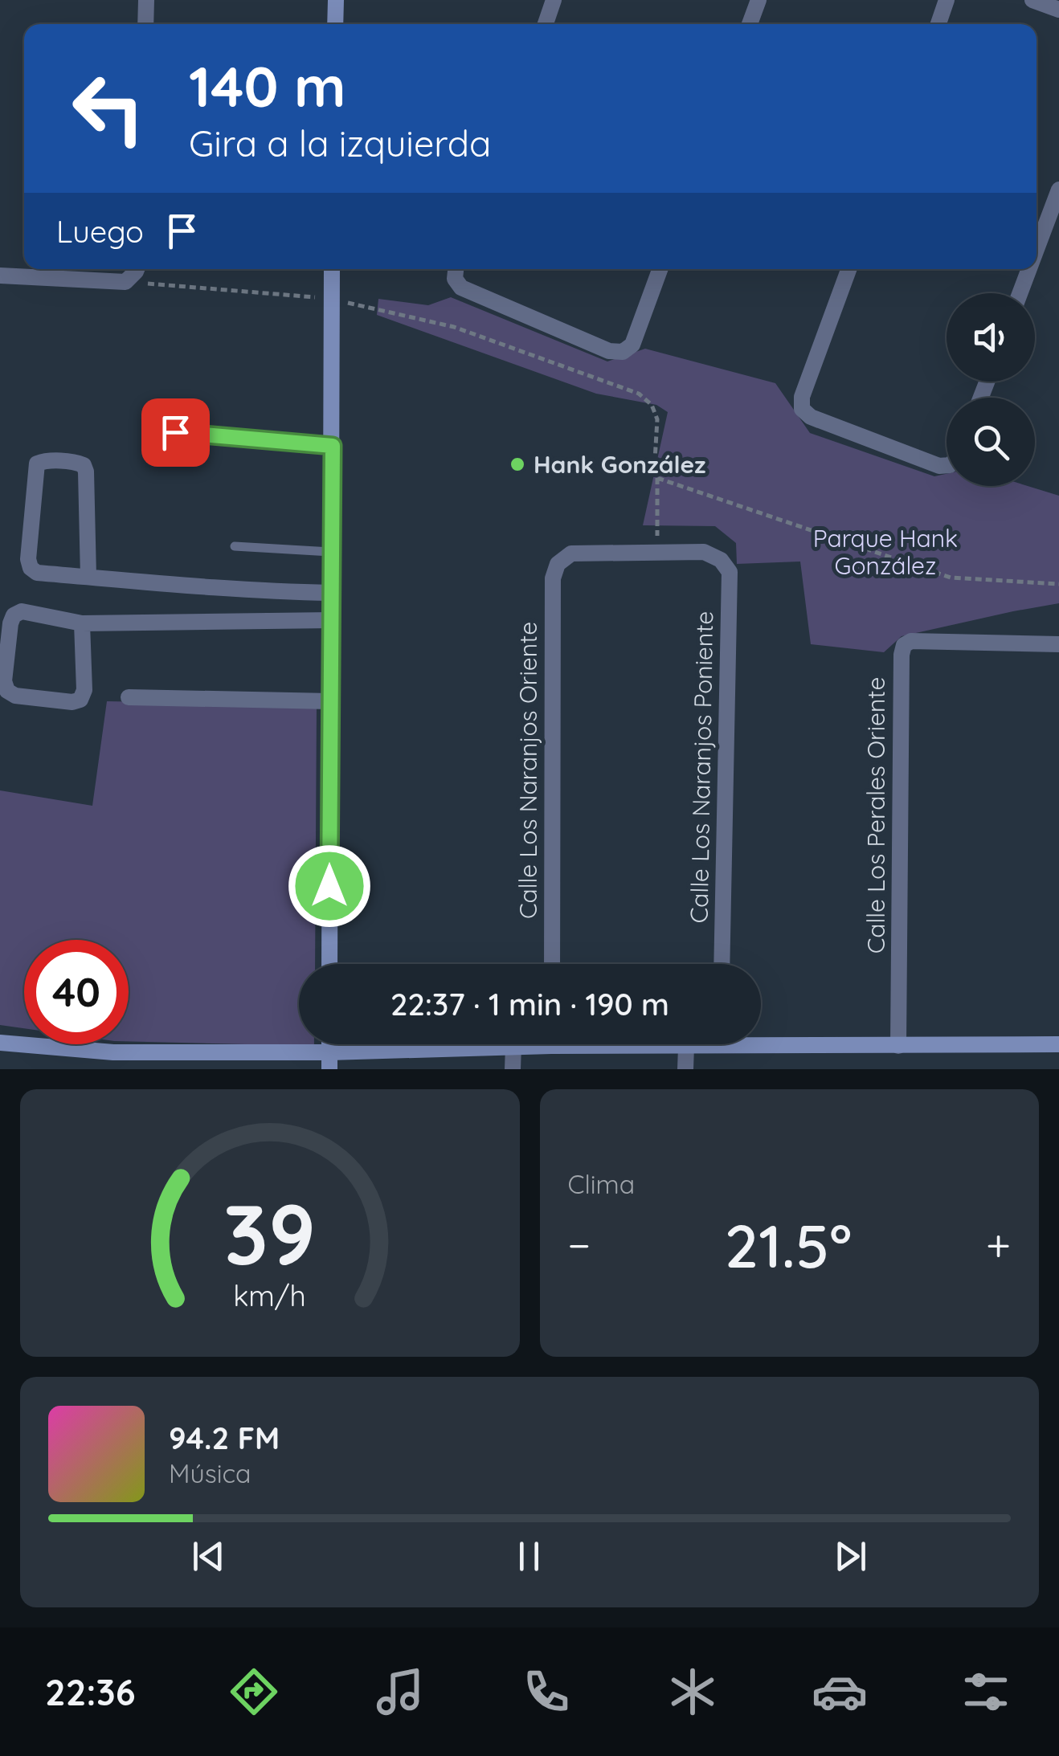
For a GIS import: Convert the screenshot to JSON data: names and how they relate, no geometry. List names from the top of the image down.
{
  "streets": {
    "street": ["Calle Los Naranjos Poniente", "Calle Los Naranjos Oriente", "Calle Los Perales Oriente"]
  },
  "crossings": [
    ["Calle Los Naranjos Poniente", "Calle Los Naranjos Oriente"]
  ],
  "parks": ["Parque Hank González"],
  "places": ["Hank González"],
  "page": {
    "turn": ["140 m", "Gira a la izquierda"],
    "then": "Luego",
    "limit": "40",
    "trip": "22:37 · 1 min · 190 m",
    "tile": "Clima",
    "heat": ["−", "21.5°", "+"],
    "song": ["94.2 FM", "Música"],
    "tabs": "22:36",
    "gauge": ["39", "km/h"]
  }
}
